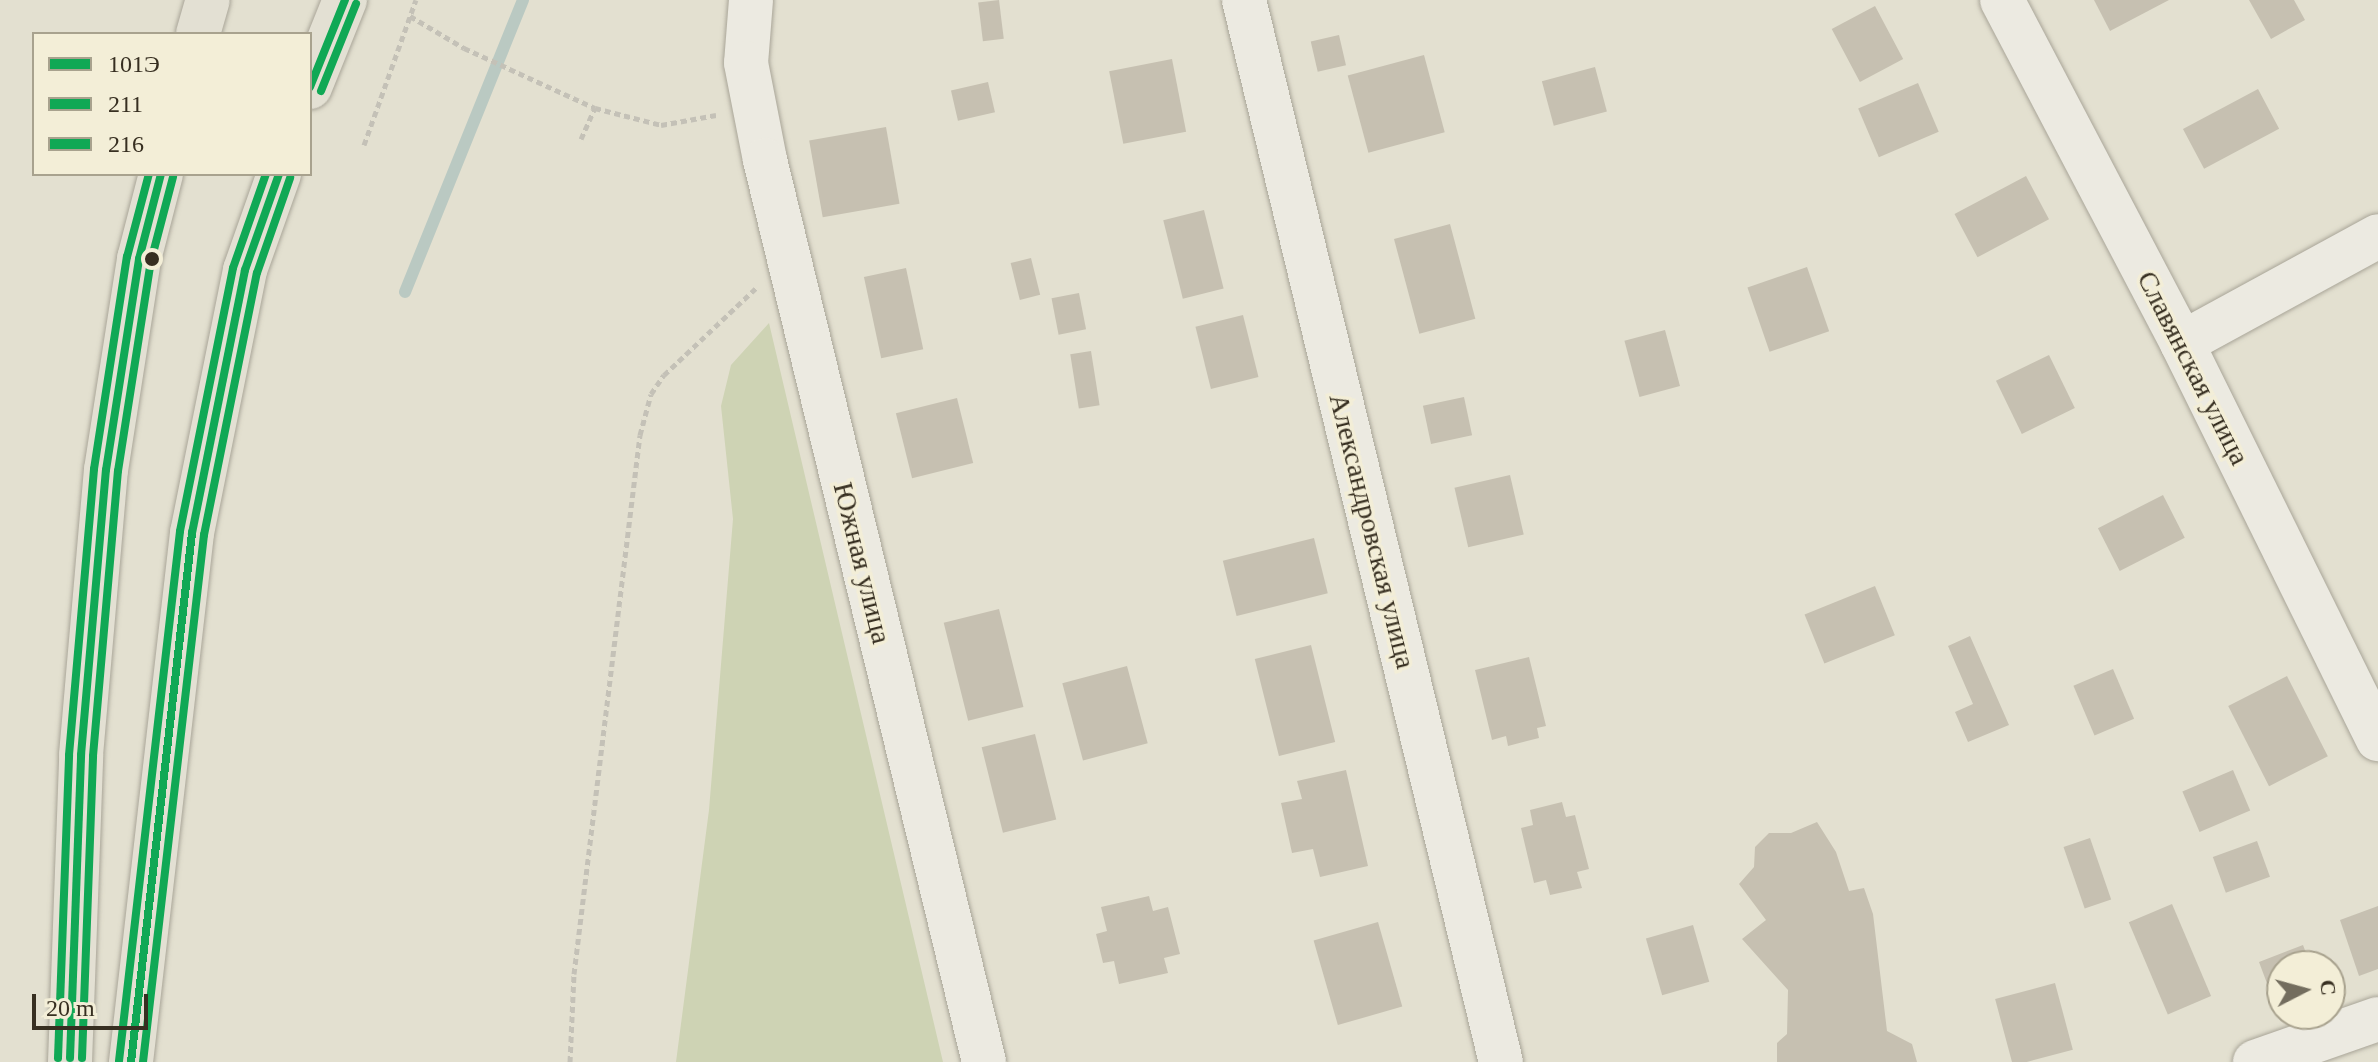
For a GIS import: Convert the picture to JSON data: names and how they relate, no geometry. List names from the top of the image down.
{
  "streets": {
    "street": ["Славянская улица", "Александровская улица", "Южная улица"]
  },
  "lines": ["transit line 101Э", "transit line 211", "transit line 216"],
  "legend": ["101Э", "211", "216"],
  "scale_bar": "20 m",
  "north": "right"
}
